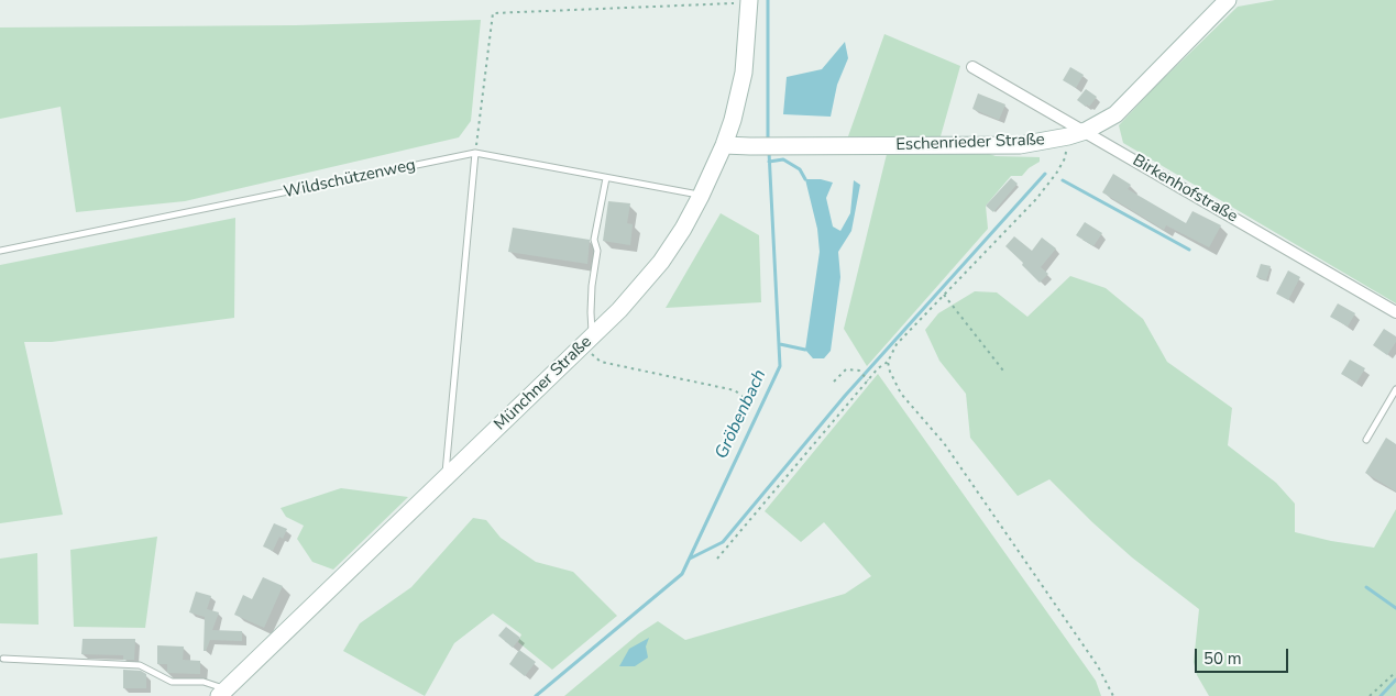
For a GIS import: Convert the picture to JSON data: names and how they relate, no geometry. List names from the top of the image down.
{
  "streets": {
    "street": ["Eschenrieder Straße", "Birkenhofstraße", "Münchner Straße"],
    "lane": ["Wildschützenweg"]
  },
  "crossings": [
    ["Eschenrieder Straße", "Birkenhofstraße"],
    ["Eschenrieder Straße", "Münchner Straße"],
    ["Wildschützenweg", "Münchner Straße"]
  ],
  "water": ["Gröbenbach"],
  "scale_bar": "50 m"
}
